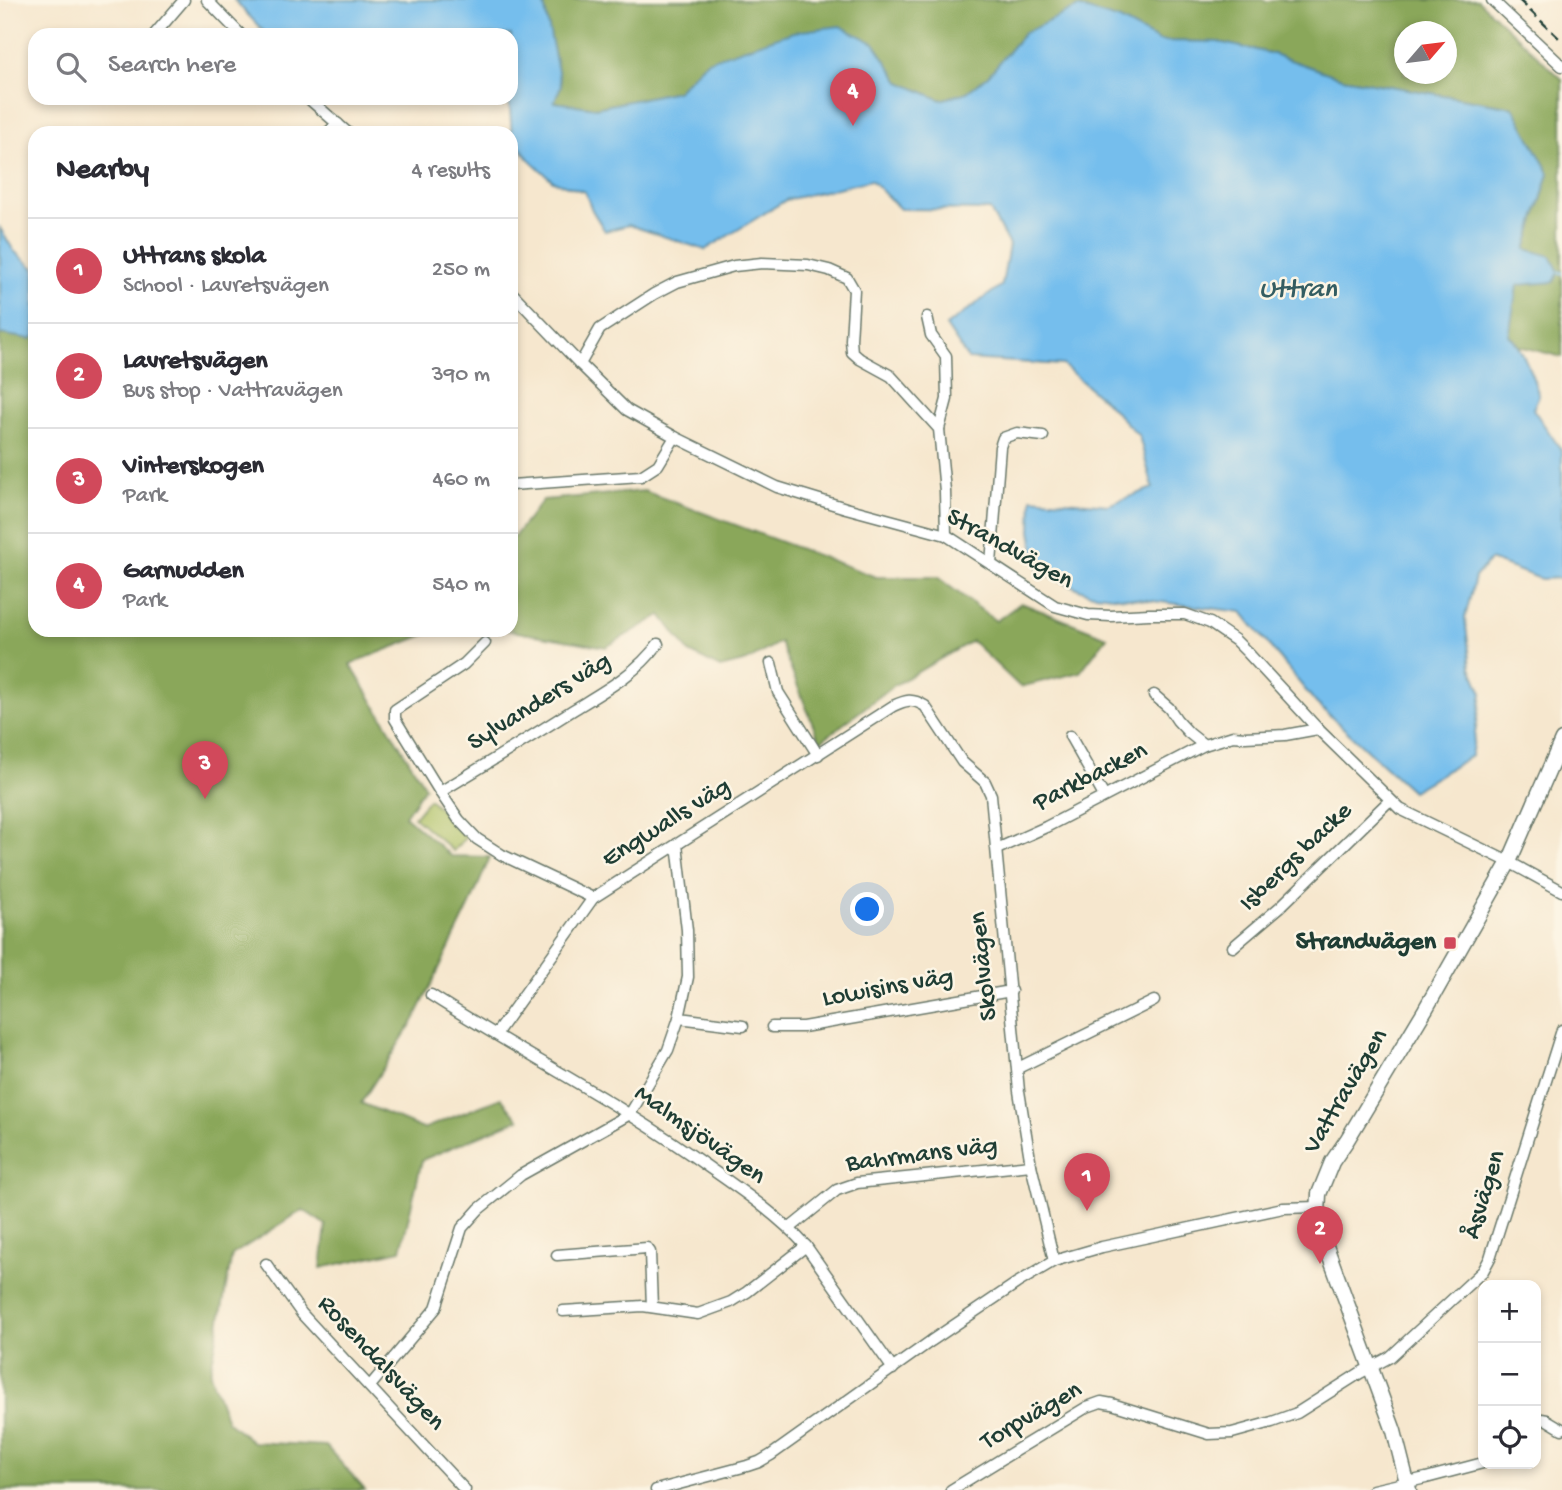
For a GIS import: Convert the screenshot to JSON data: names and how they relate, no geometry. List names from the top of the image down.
{
  "streets": {
    "street": [
      "Strandvägen",
      "Sylvanders väg",
      "Parkbacken",
      "Engwalls väg",
      "Isbergs backe",
      "Skolvägen",
      "Lowisins väg",
      "Vattravägen",
      "Malmsjövägen",
      "Bahrmans väg",
      "Åsvägen",
      "Rosendalsvägen",
      "Torpvägen"
    ]
  },
  "crossings": [
    ["Strandvägen", "Parkbacken"],
    ["Strandvägen", "Isbergs backe"],
    ["Strandvägen", "Vattravägen"],
    ["Parkbacken", "Skolvägen"],
    ["Engwalls väg", "Skolvägen"],
    ["Engwalls väg", "Malmsjövägen"],
    ["Skolvägen", "Lowisins väg"],
    ["Skolvägen", "Bahrmans väg"],
    ["Vattravägen", "Åsvägen"],
    ["Vattravägen", "Torpvägen"],
    ["Malmsjövägen", "Bahrmans väg"],
    ["Åsvägen", "Torpvägen"]
  ],
  "water": ["Uttran"],
  "places": {
    "transit": ["Strandvägen"]
  },
  "north": "top right",
  "page": {
    "search": "Search here",
    "pins": [
      "4",
      "3",
      "1",
      "2"
    ],
    "heading": ["Nearby", "4 results"],
    "list": [
      {
        "mark": "1",
        "name": "Uttrans skola",
        "note": "School · Lavretsvägen",
        "value": "250 m"
      },
      {
        "mark": "2",
        "name": "Lavretsvägen",
        "note": "Bus stop · Vattravägen",
        "value": "390 m"
      },
      {
        "mark": "3",
        "name": "Vinterskogen",
        "note": "Park",
        "value": "460 m"
      },
      {
        "mark": "4",
        "name": "Garnudden",
        "note": "Park",
        "value": "540 m"
      }
    ],
    "map_buttons": ["+", "−"]
  }
}
